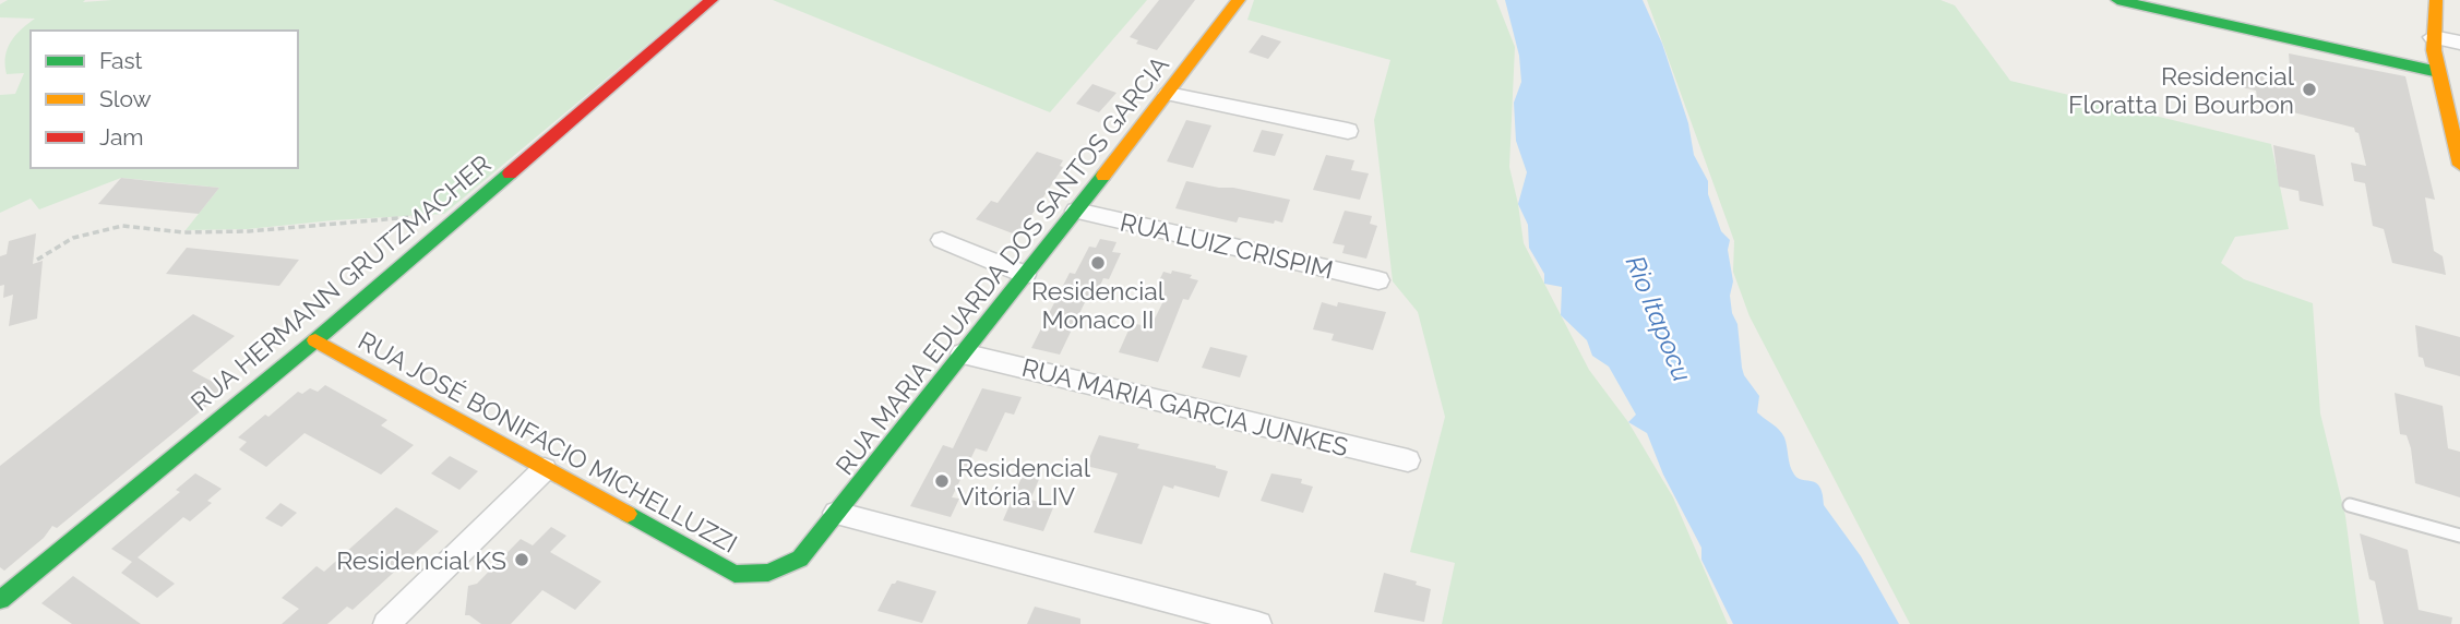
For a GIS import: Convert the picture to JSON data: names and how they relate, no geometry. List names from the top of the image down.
{
  "streets": {
    "street": [
      "RUA LUIZ CRISPIM",
      "RUA MARIA EDUARDA DOS SANTOS GARCIA",
      "RUA HERMANN GRUTZMACHER",
      "RUA MARIA GARCIA JUNKES",
      "RUA JOSÉ BONIFACIO MICHELLUZZI"
    ]
  },
  "crossings": [
    ["RUA LUIZ CRISPIM", "RUA MARIA EDUARDA DOS SANTOS GARCIA"],
    ["RUA MARIA EDUARDA DOS SANTOS GARCIA", "RUA MARIA GARCIA JUNKES"],
    ["RUA MARIA EDUARDA DOS SANTOS GARCIA", "RUA JOSÉ BONIFACIO MICHELLUZZI"],
    ["RUA HERMANN GRUTZMACHER", "RUA JOSÉ BONIFACIO MICHELLUZZI"]
  ],
  "water": ["Rio Itapocu"],
  "places": [
    "Residencial Floratta Di Bourbon",
    "Residencial Monaco II",
    "Residencial Vitória LIV",
    "Residencial KS"
  ],
  "legend": ["Fast", "Slow", "Jam"]
}
